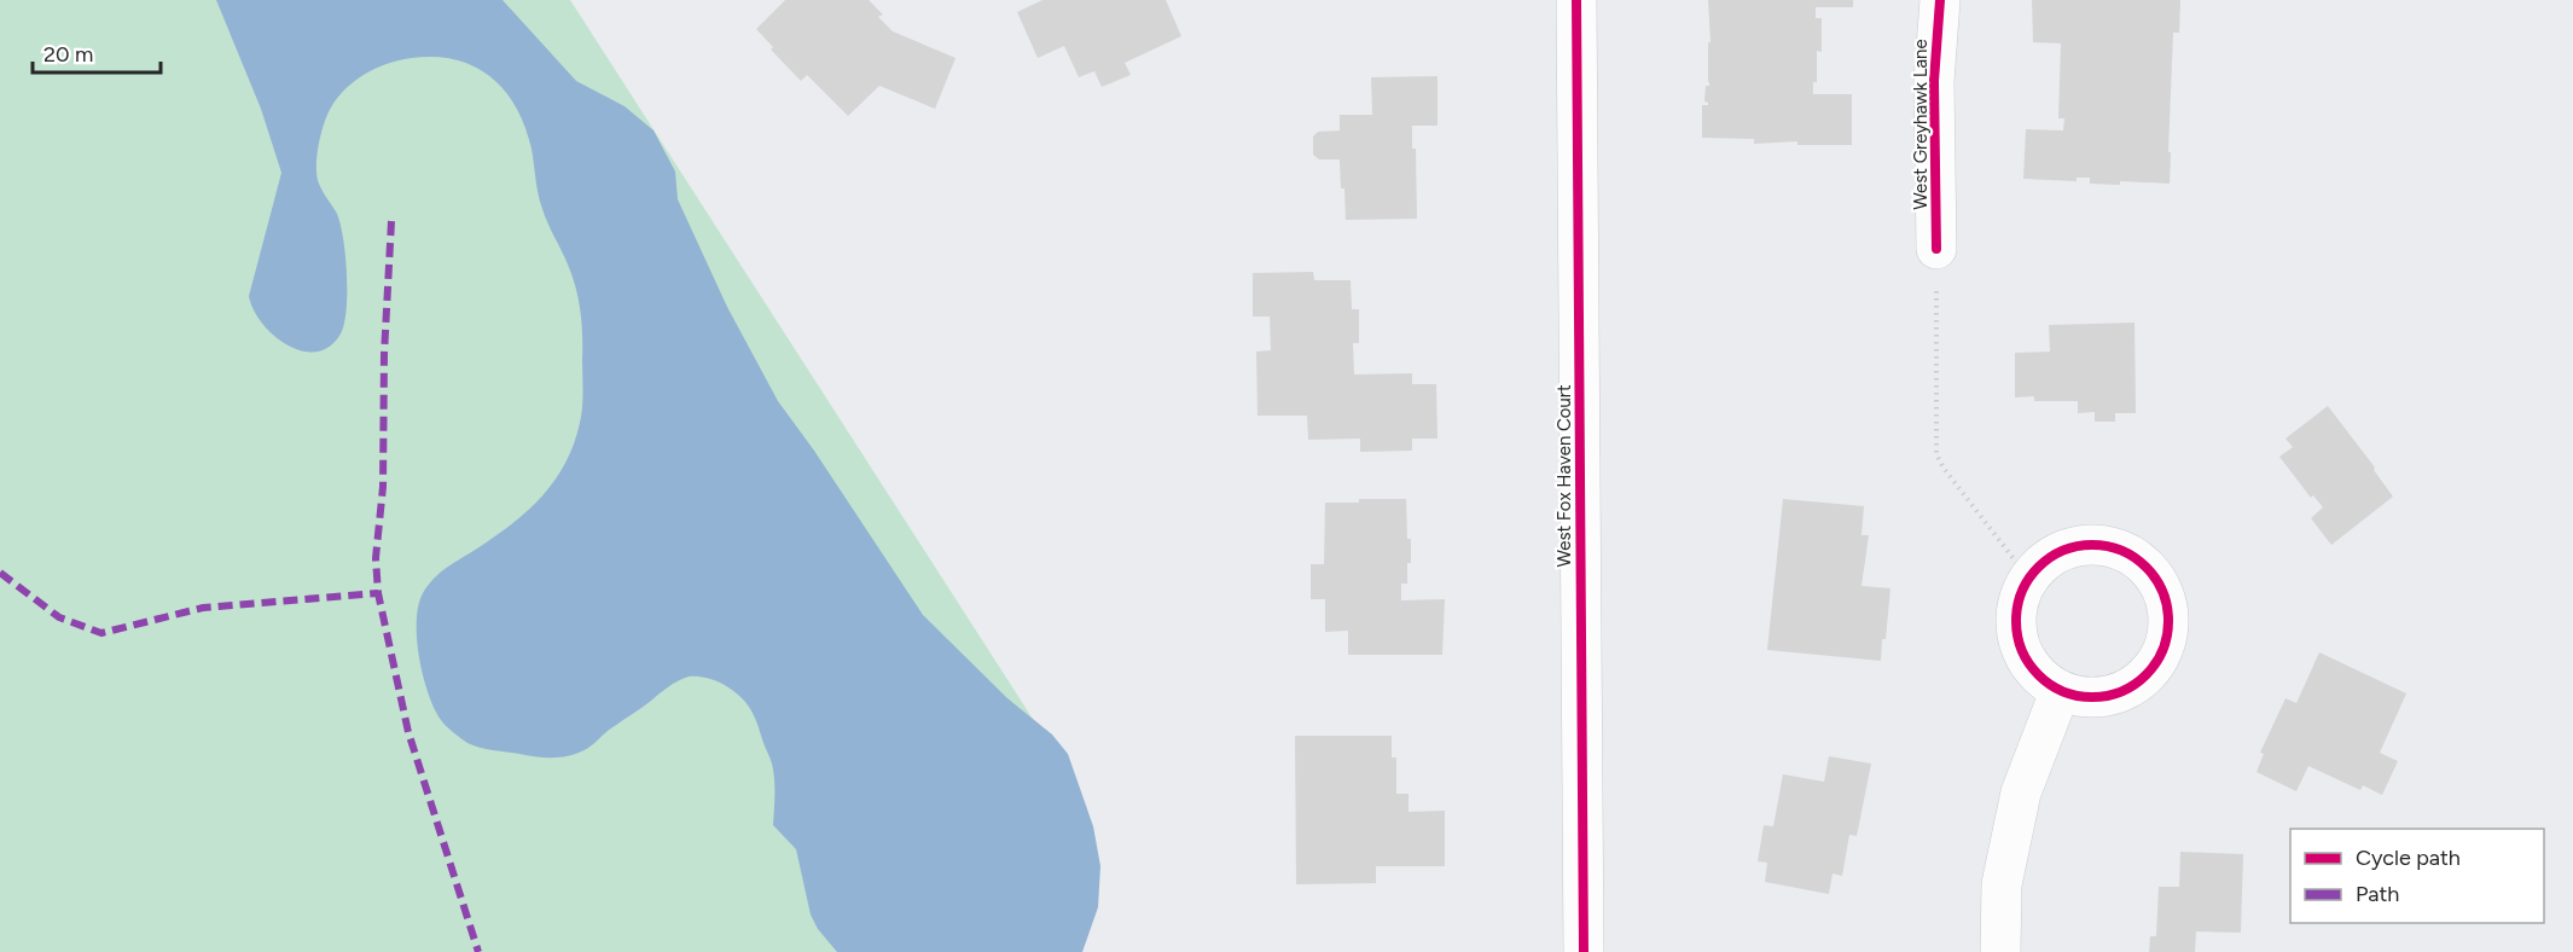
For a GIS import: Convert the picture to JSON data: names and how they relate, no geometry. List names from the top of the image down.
{
  "streets": {
    "street": ["West Greyhawk Lane", "West Fox Haven Court"]
  },
  "legend": ["Cycle path", "Path"],
  "scale_bar": "20 m"
}
